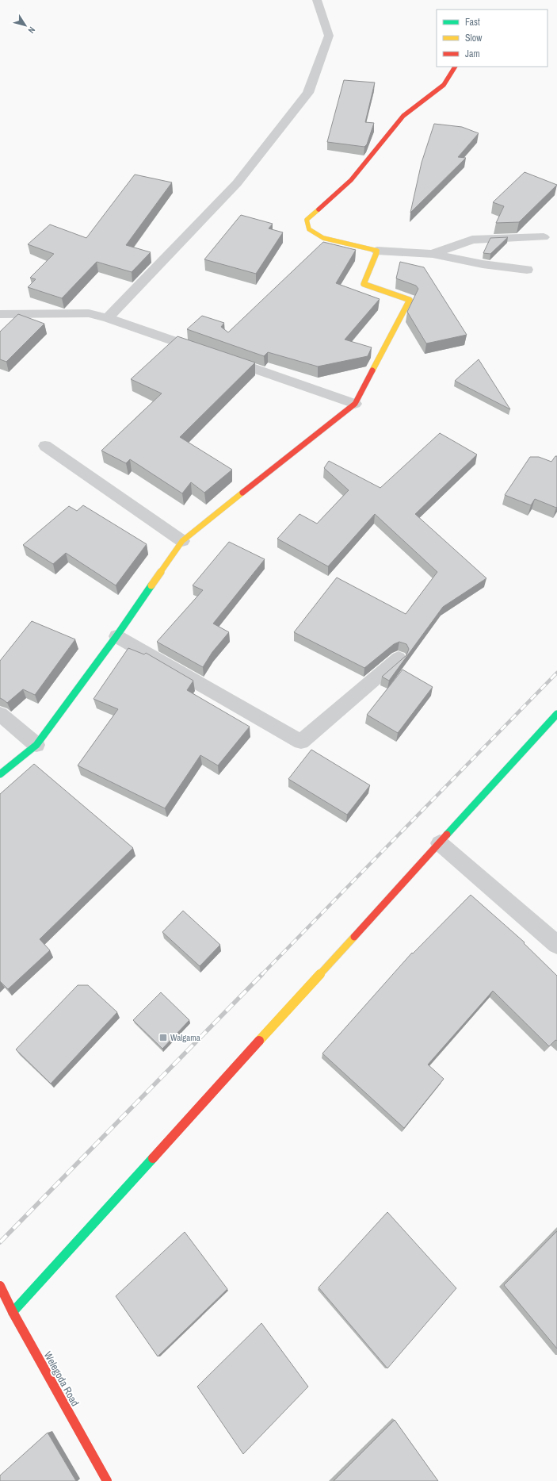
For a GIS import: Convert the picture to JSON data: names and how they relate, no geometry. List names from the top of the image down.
{
  "streets": {
    "street": ["Welegoda Road"]
  },
  "places": {
    "transit": ["Walgama"]
  },
  "legend": ["Fast", "Slow", "Jam"],
  "north": "bottom right"
}
